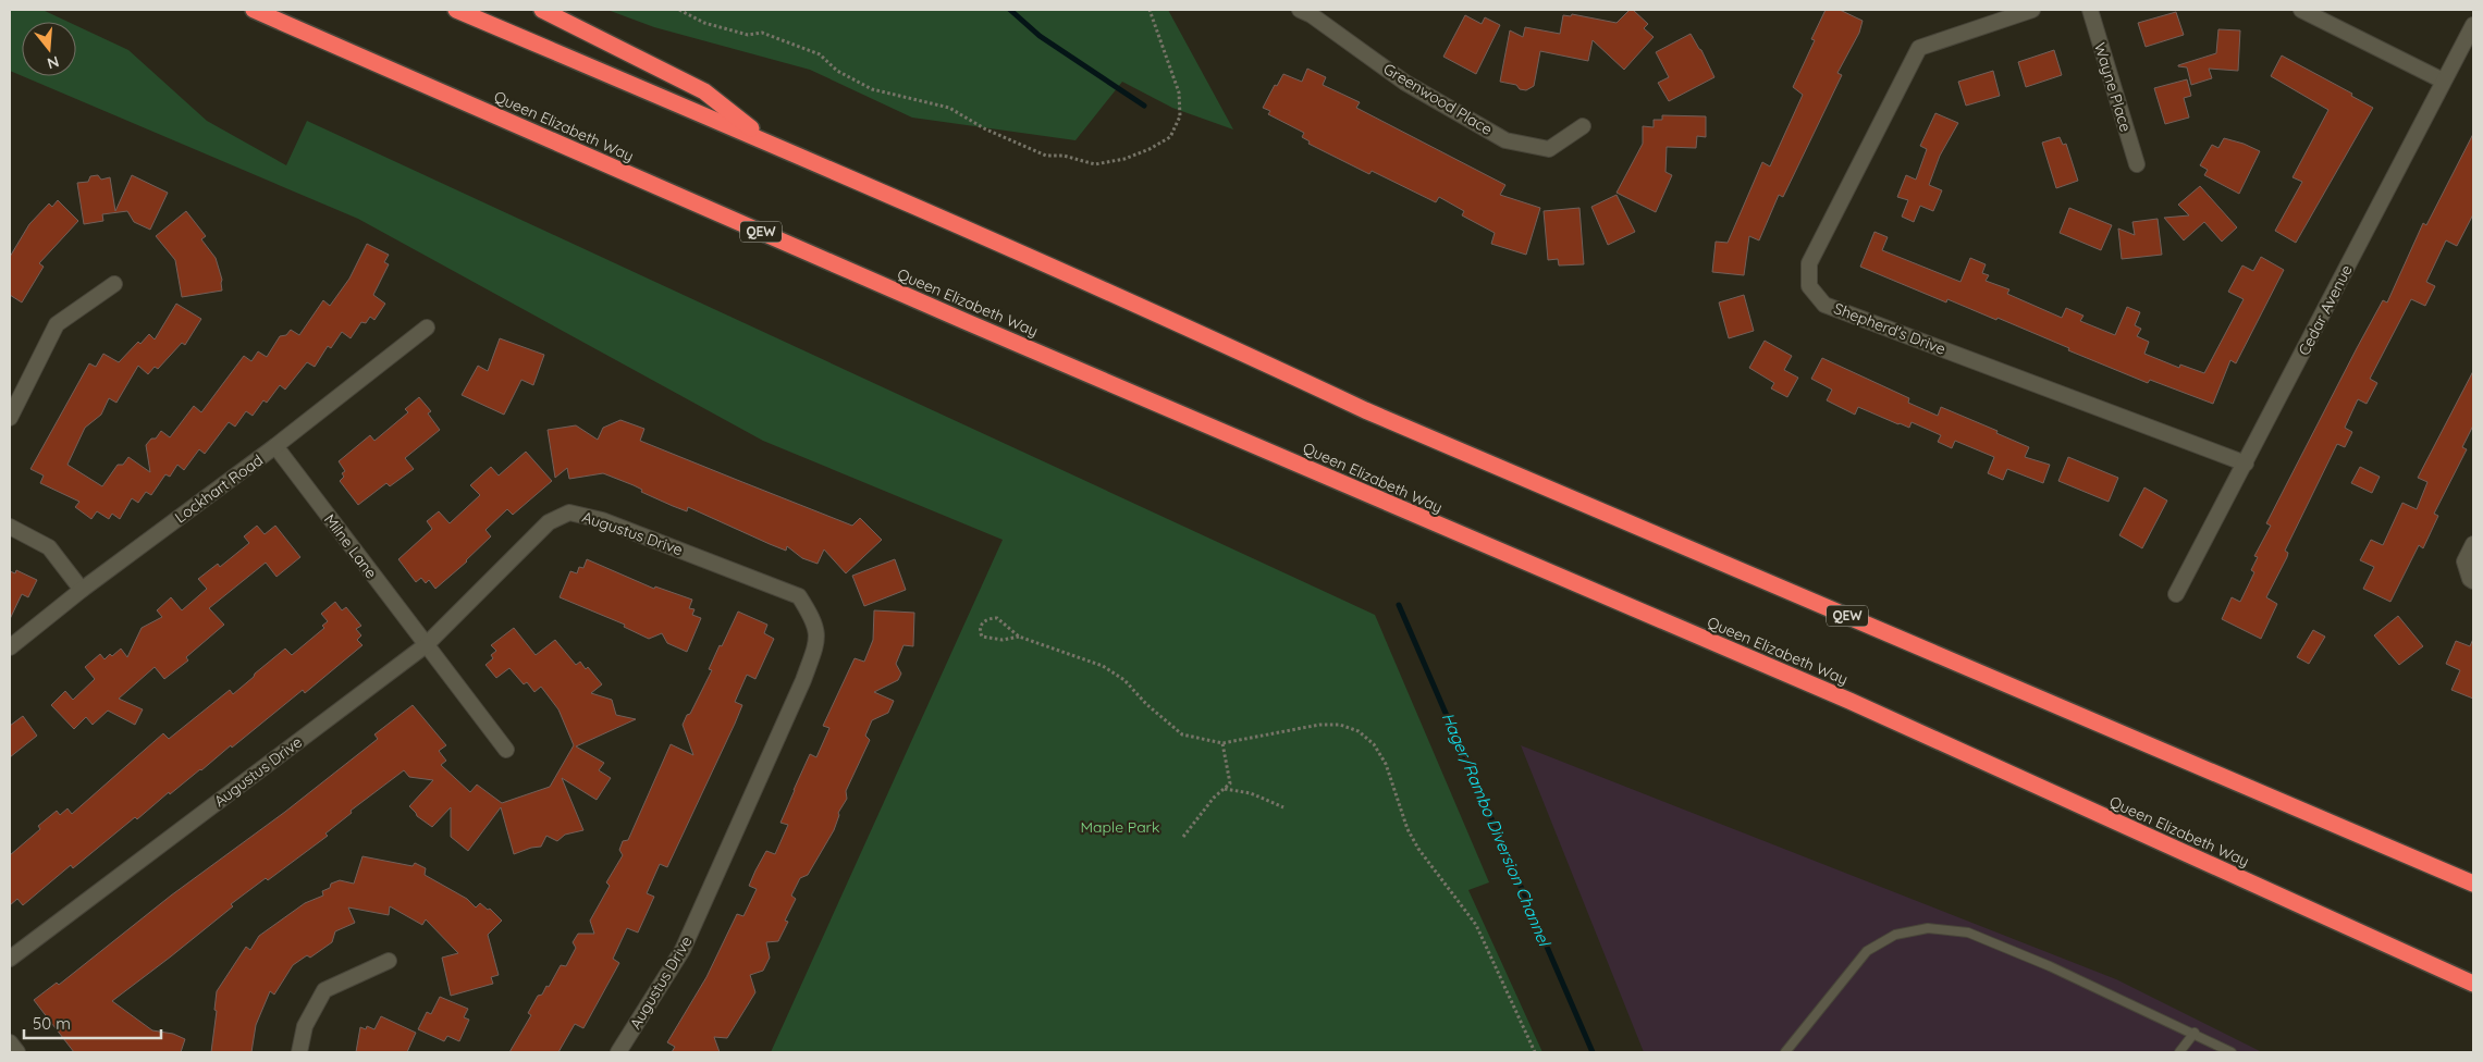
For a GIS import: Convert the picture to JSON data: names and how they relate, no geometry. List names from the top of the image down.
{
  "streets": {
    "highway": ["Queen Elizabeth Way", "QEW"],
    "street": [
      "Wayne Place",
      "Greenwood Place",
      "Cedar Avenue",
      "Shepherd's Drive",
      "Lockhart Road",
      "Augustus Drive",
      "Milne Lane"
    ]
  },
  "crossings": [
    ["Cedar Avenue", "Shepherd's Drive"],
    ["Lockhart Road", "Milne Lane"],
    ["Augustus Drive", "Milne Lane"]
  ],
  "water": ["Hager/Rambo Diversion Channel"],
  "parks": ["Maple Park"],
  "scale_bar": "50 m",
  "north": "bottom"
}
